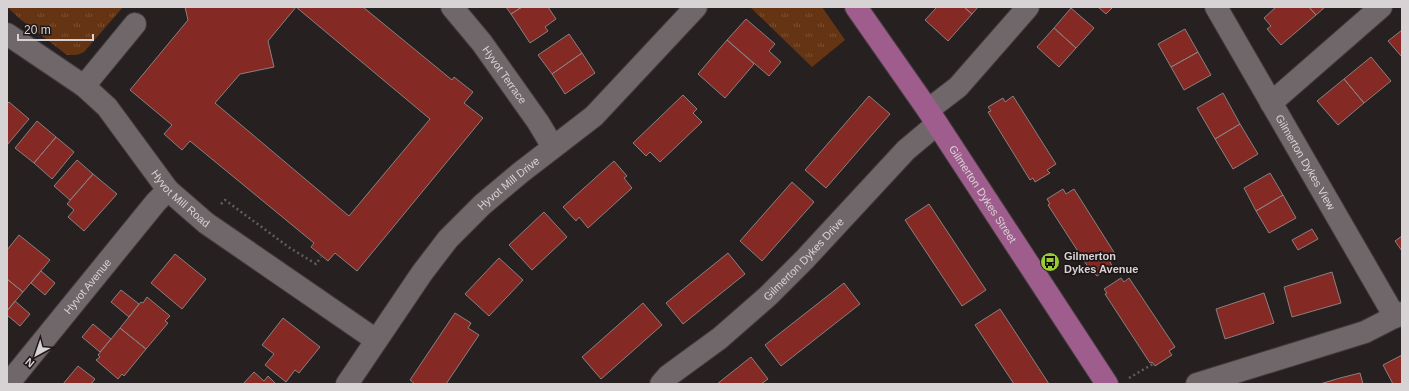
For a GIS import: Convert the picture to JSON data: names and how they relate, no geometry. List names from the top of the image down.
{
  "streets": {
    "main road": ["Gilmerton Dykes Street"],
    "street": [
      "Hyvot Terrace",
      "Gilmerton Dykes View",
      "Hyvot Mill Drive",
      "Hyvot Mill Road",
      "Gilmerton Dykes Drive",
      "Hyvot Avenue"
    ]
  },
  "crossings": [
    ["Hyvot Terrace", "Hyvot Mill Drive"],
    ["Hyvot Mill Drive", "Hyvot Mill Road"],
    ["Gilmerton Dykes Street", "Gilmerton Dykes Drive"],
    ["Hyvot Mill Road", "Hyvot Avenue"]
  ],
  "places": {
    "bus stop": ["Gilmerton Dykes Avenue"]
  },
  "scale_bar": "20 m",
  "north": "bottom left"
}
